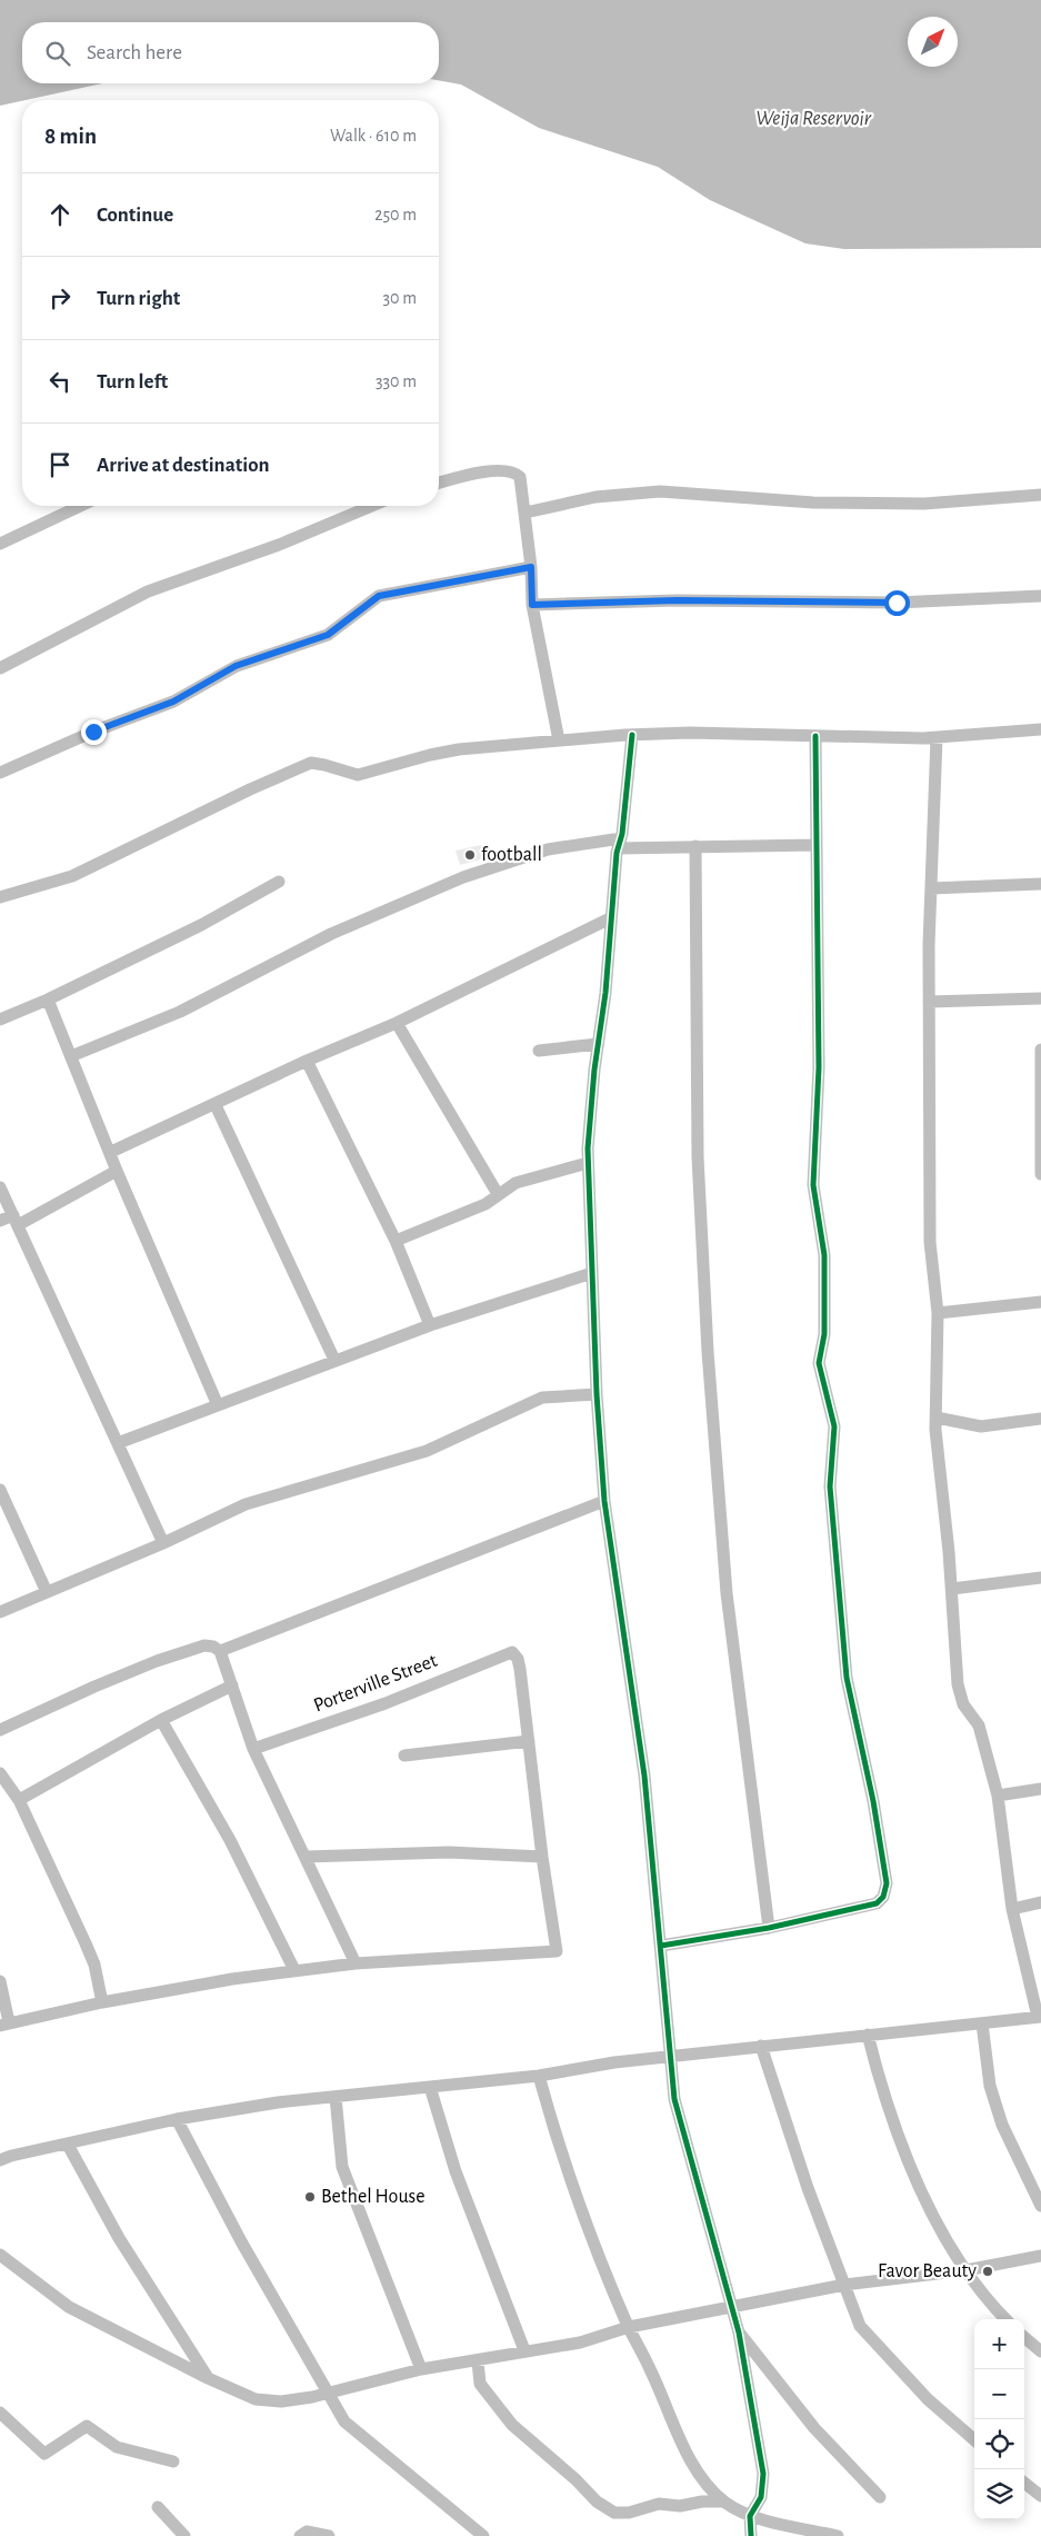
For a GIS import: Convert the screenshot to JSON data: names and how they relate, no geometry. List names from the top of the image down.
{
  "streets": {
    "street": ["Porterville Street"]
  },
  "water": ["Weija Reservoir"],
  "places": ["football", "Bethel House", "Favor Beauty"],
  "north": "top right",
  "page": {
    "search": "Search here",
    "heading": ["8 min", "Walk · 610 m"],
    "list": [
      ["Continue", "250 m"],
      ["Turn right", "30 m"],
      ["Turn left", "330 m"],
      "Arrive at destination"
    ],
    "map_buttons": ["+", "−"]
  }
}
